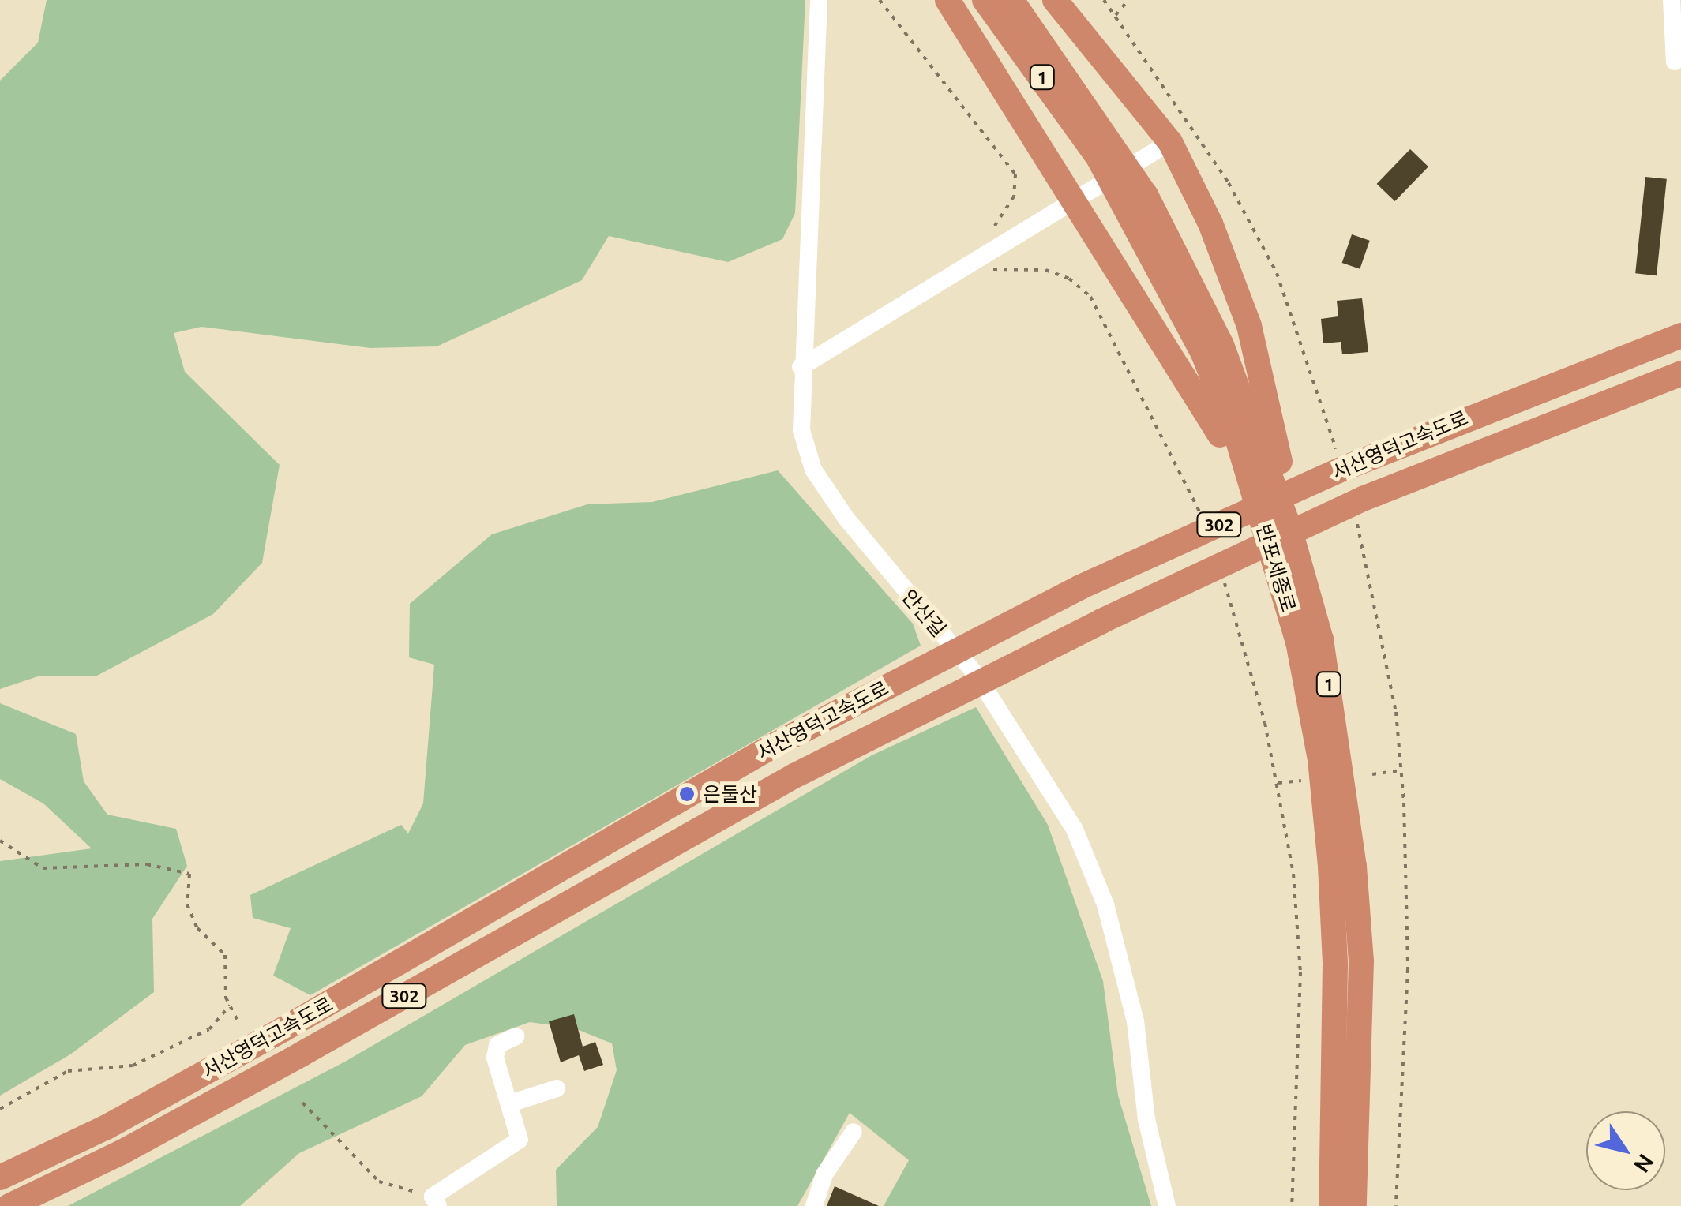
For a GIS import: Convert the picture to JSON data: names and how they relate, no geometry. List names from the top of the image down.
{
  "streets": {
    "highway": [
      "1",
      "서산영덕고속도로",
      "302",
      "반포세종로"
    ],
    "street": ["안산길"]
  },
  "places": ["은둘산"],
  "north": "bottom right"
}
